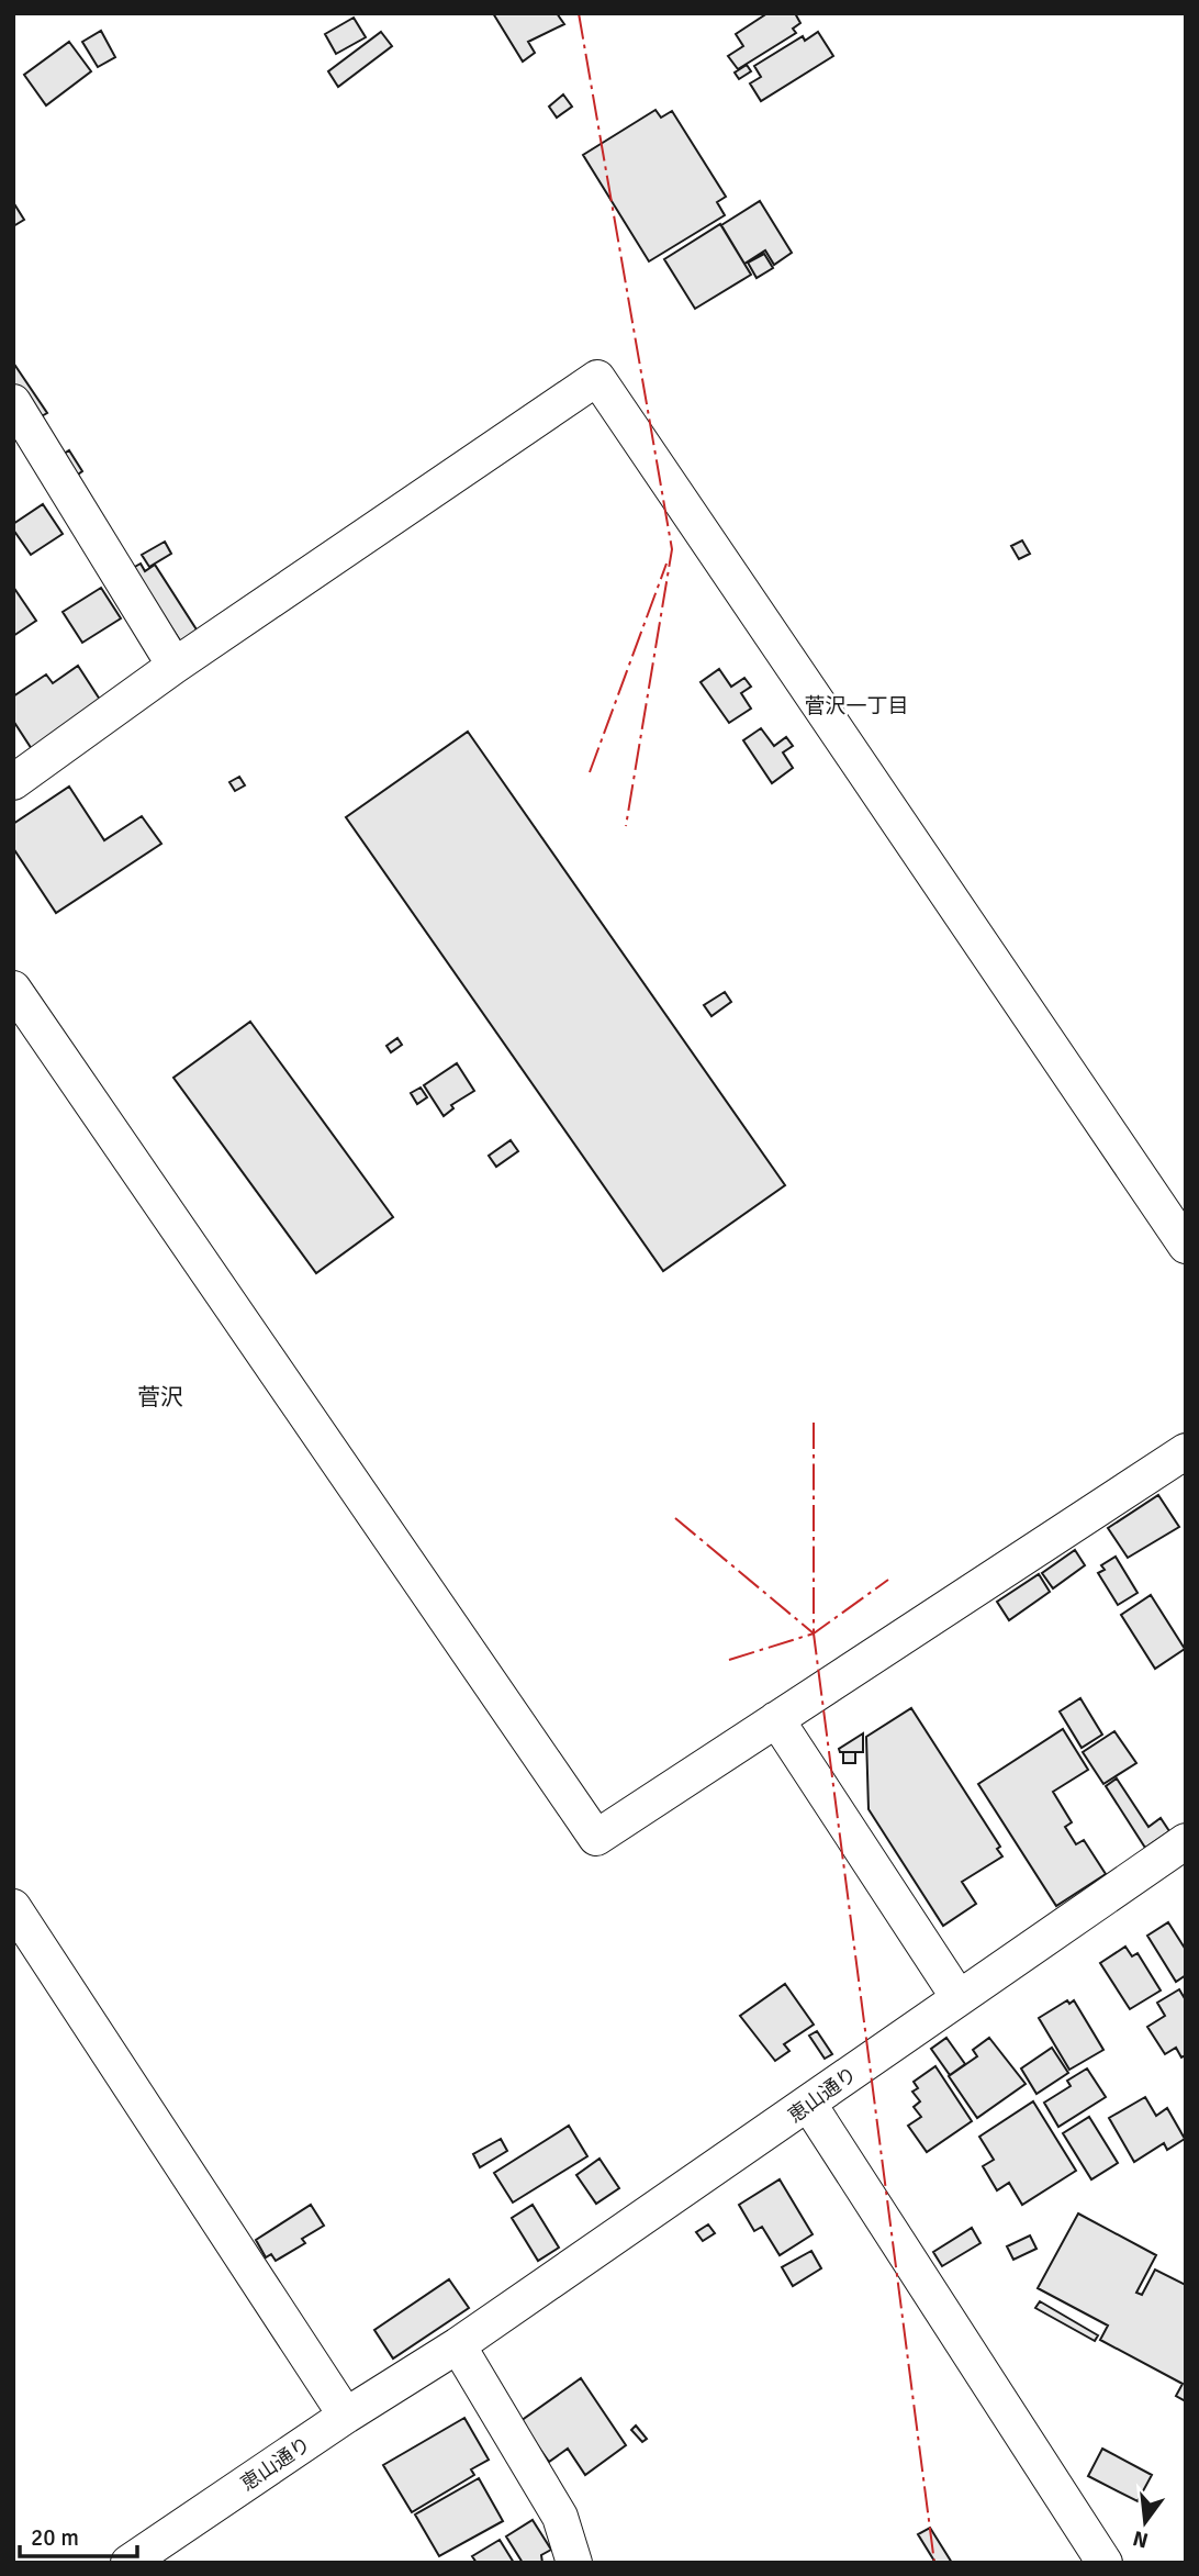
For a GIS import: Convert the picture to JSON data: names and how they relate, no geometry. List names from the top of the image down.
{
  "streets": {
    "street": ["恵山通り"]
  },
  "districts": ["菅沢一丁目", "菅沢"],
  "scale_bar": "20 m",
  "north": "bottom"
}
